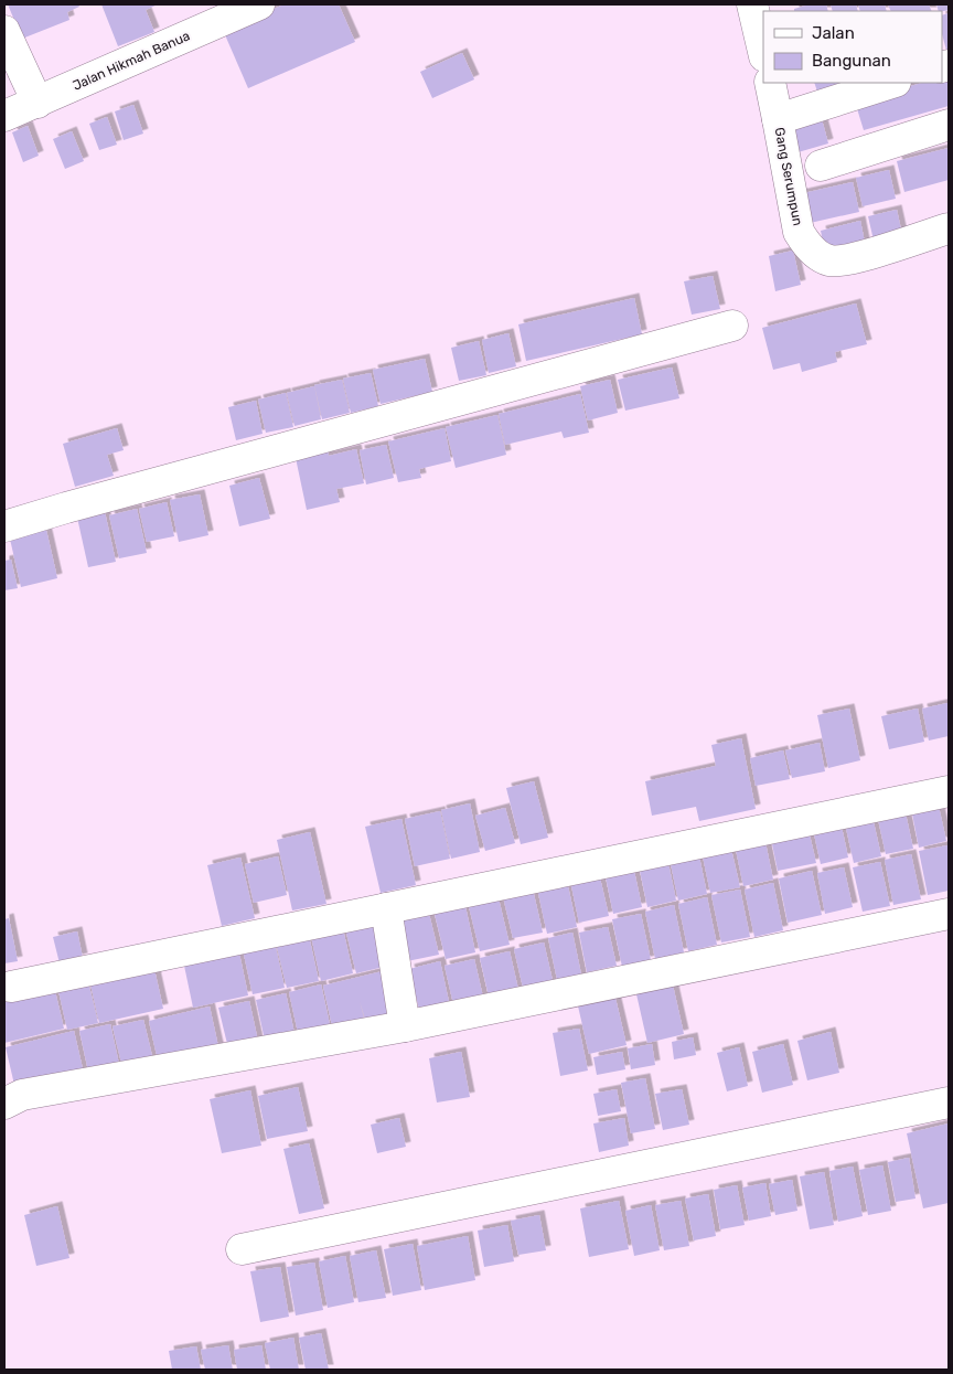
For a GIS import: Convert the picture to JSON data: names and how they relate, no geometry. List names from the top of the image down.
{
  "streets": {
    "street": ["Jalan Hikmah Banua", "Gang Serumpun"]
  },
  "legend": ["Jalan", "Bangunan"]
}
